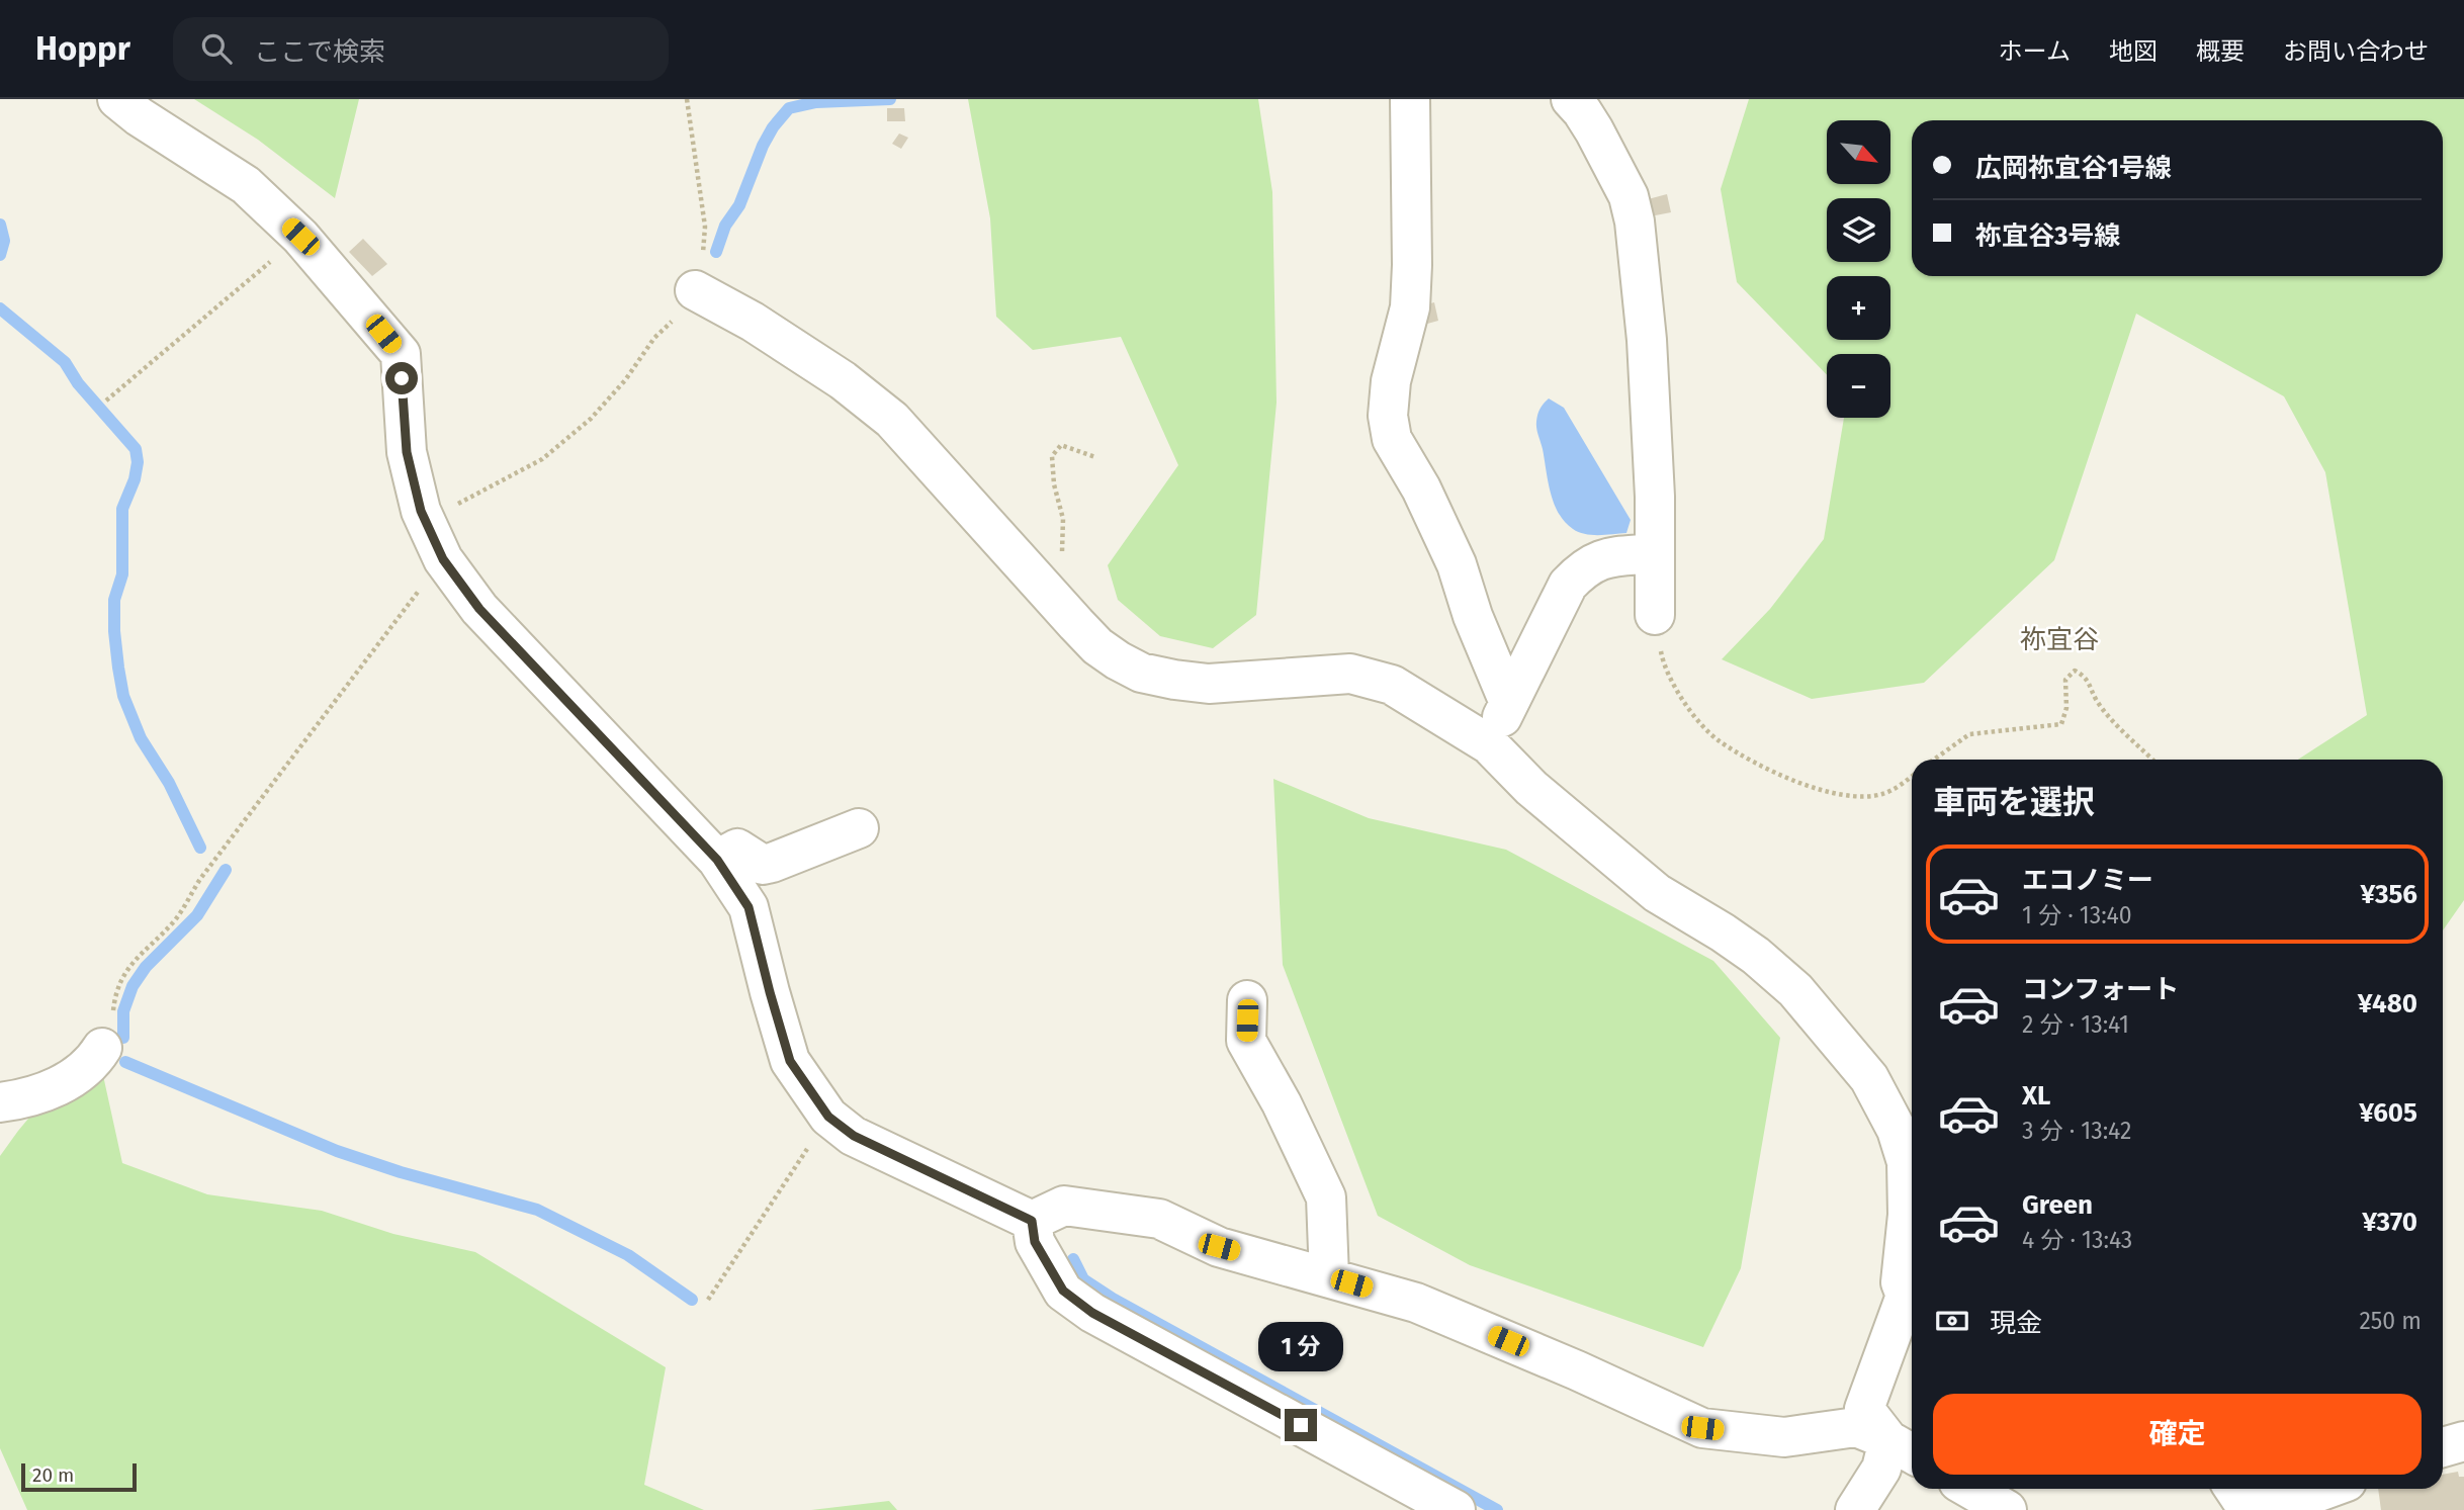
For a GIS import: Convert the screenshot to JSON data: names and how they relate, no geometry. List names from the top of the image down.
{
  "districts": ["祢宜谷"],
  "scale_bar": "20 m",
  "north": "bottom right",
  "page": {
    "header": "Hoppr",
    "search": "ここで検索",
    "nav": [
      "ホーム",
      "地図",
      "概要",
      "お問い合わせ"
    ],
    "map_buttons": ["+", "−"],
    "banner": ["広岡祢宜谷1号線", "祢宜谷3号線"],
    "heading": "車両を選択",
    "list": [
      {
        "name": "エコノミー",
        "note": "1 分 · 13:40",
        "value": "¥356"
      },
      {
        "name": "コンフォート",
        "note": "2 分 · 13:41",
        "value": "¥480"
      },
      {
        "name": "XL",
        "note": "3 分 · 13:42",
        "value": "¥605"
      },
      {
        "name": "Green",
        "note": "4 分 · 13:43",
        "value": "¥370"
      }
    ],
    "pay": ["現金", "250 m"],
    "bubble": "1 分",
    "buttons": "確定",
    "scale": "20 m"
  }
}
